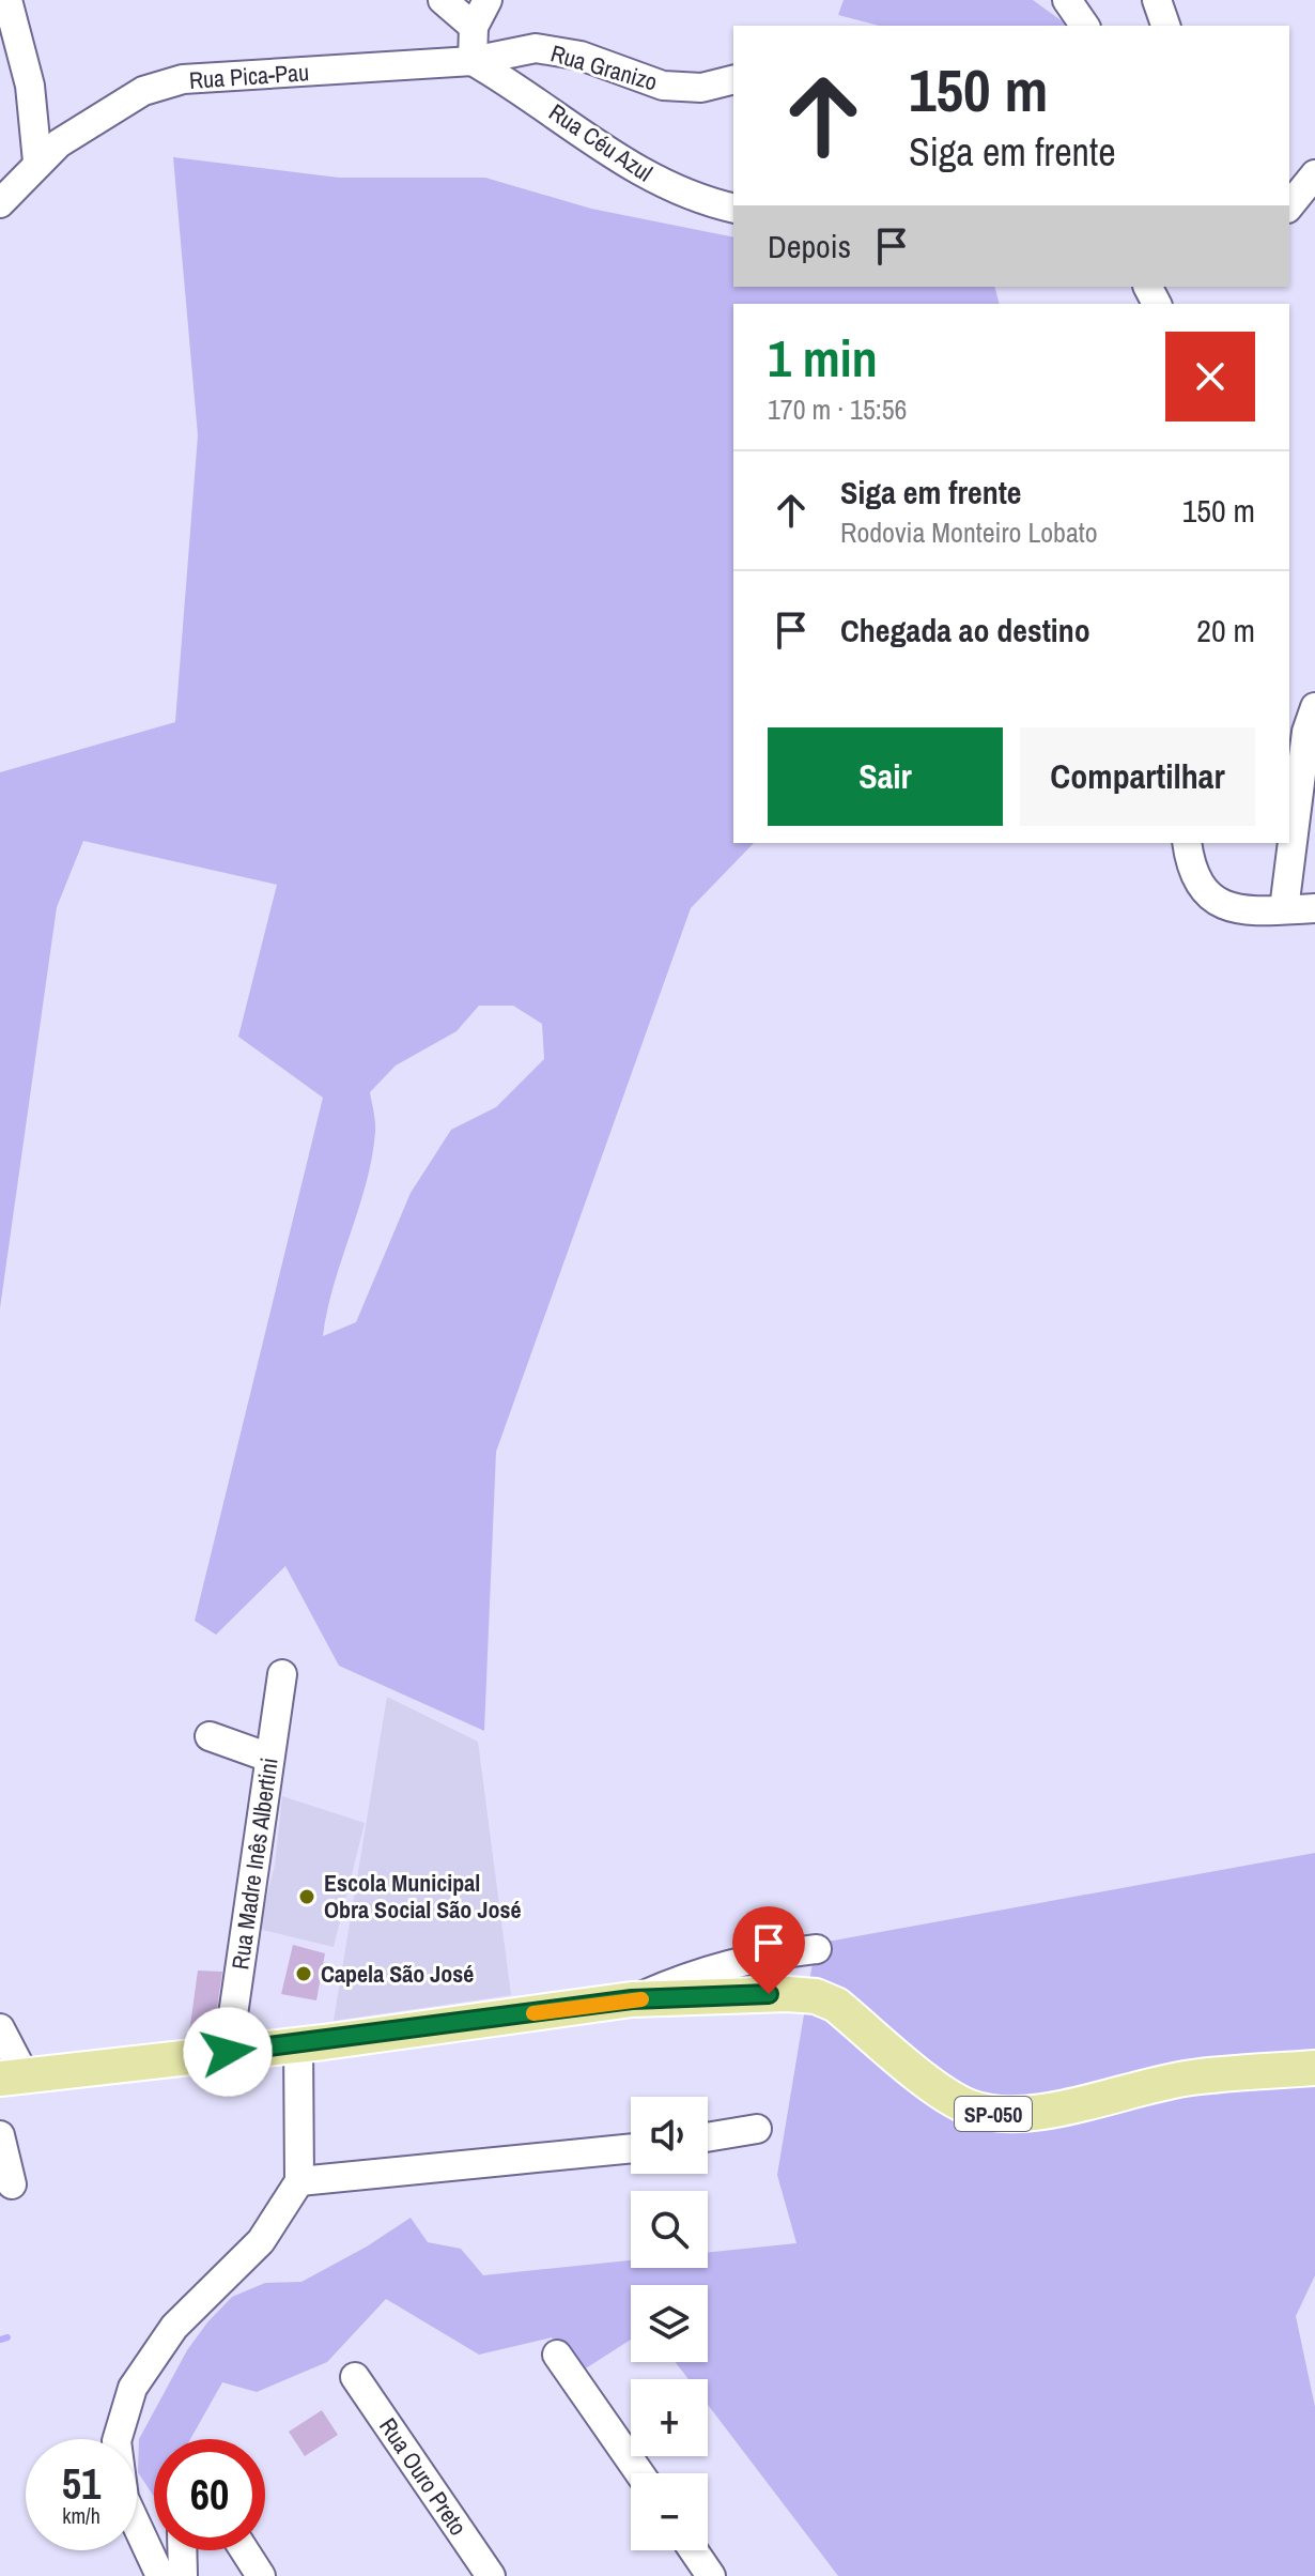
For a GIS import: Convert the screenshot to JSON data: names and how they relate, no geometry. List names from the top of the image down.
{
  "streets": {
    "main road": ["SP-050"],
    "street": [
      "Rua Granizo",
      "Rua Pica-Pau",
      "Rua Céu Azul",
      "Rua Madre Inês Albertini",
      "Rua Ouro Preto"
    ]
  },
  "crossings": [
    ["Rua Granizo", "Rua Pica-Pau"],
    ["Rua Granizo", "Rua Céu Azul"],
    ["Rua Pica-Pau", "Rua Céu Azul"],
    ["Rua Madre Inês Albertini", "SP-050"]
  ],
  "places": ["Escola Municipal Obra Social São José", "Capela São José"],
  "page": {
    "turn": ["150 m", "Siga em frente"],
    "then": "Depois",
    "heading": ["1 min", "170 m · 15:56"],
    "list": [
      {
        "name": "Siga em frente",
        "note": "Rodovia Monteiro Lobato",
        "value": "150 m"
      },
      {
        "name": "Chegada ao destino",
        "value": "20 m"
      }
    ],
    "buttons": ["Sair", "Compartilhar"],
    "map_buttons": ["+", "−"],
    "speed": "51 km/h",
    "limit": "60"
  }
}
